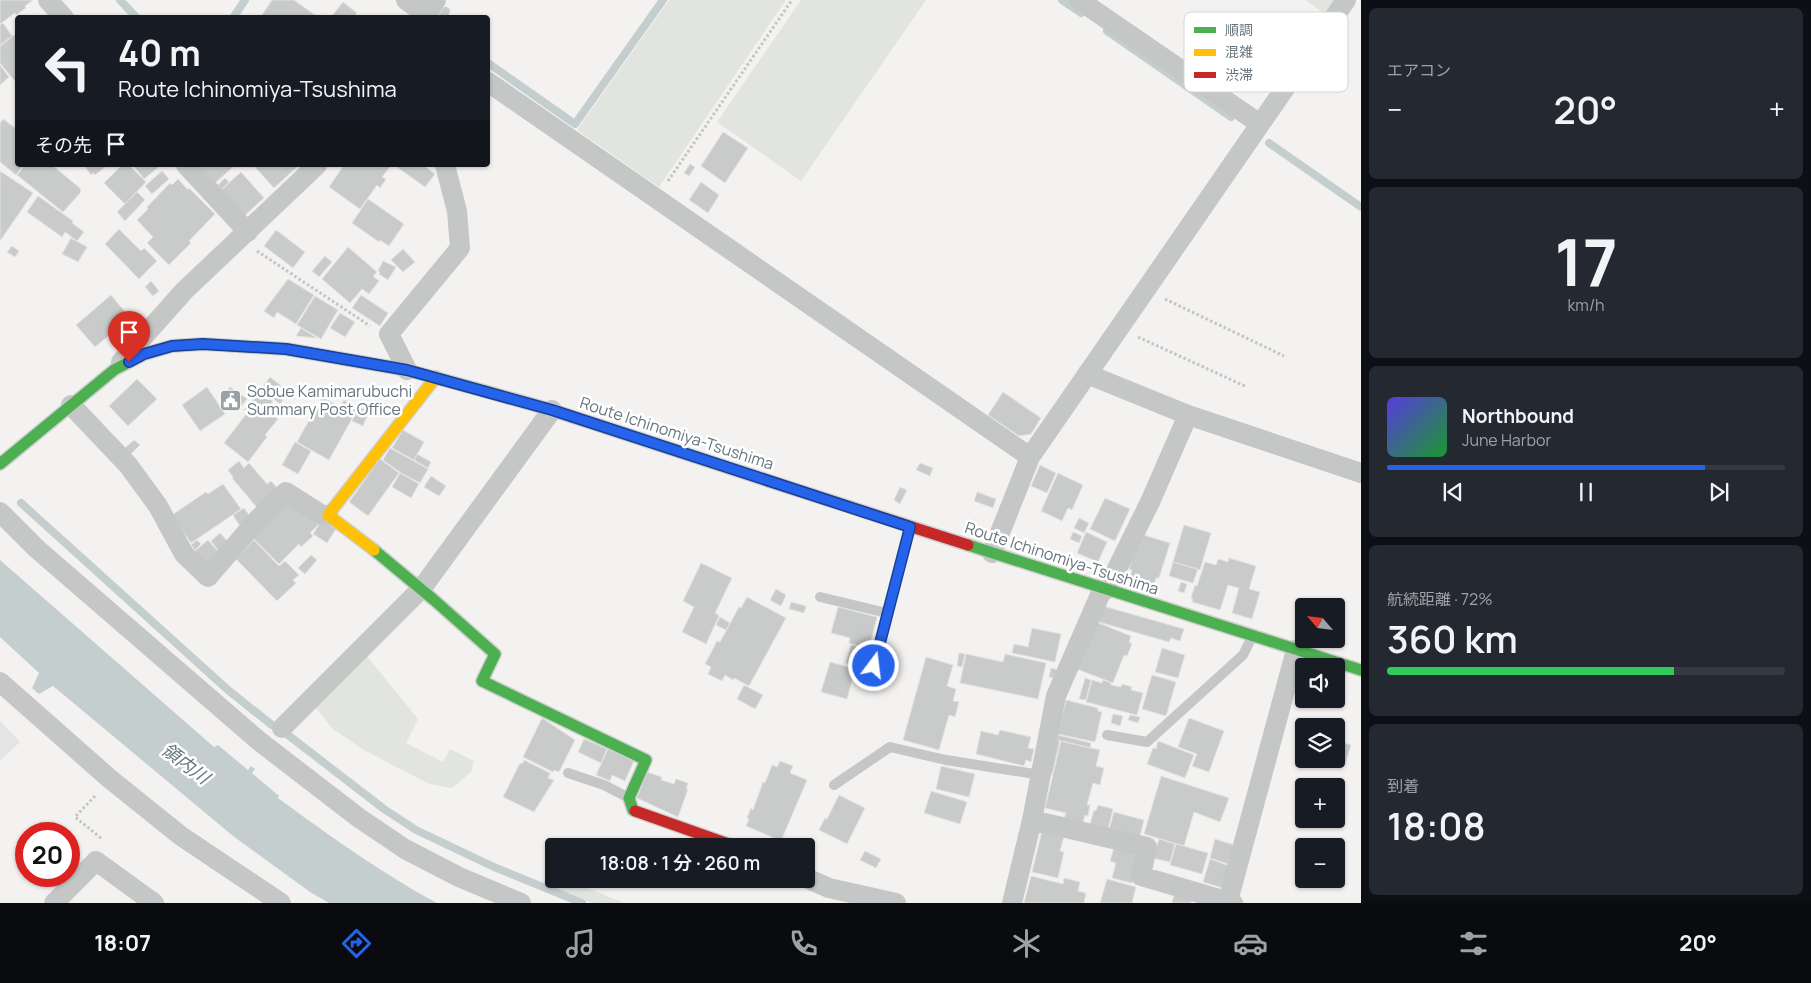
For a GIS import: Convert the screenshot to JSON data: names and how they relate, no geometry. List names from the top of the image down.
{
  "streets": {
    "main road": ["Route Ichinomiya-Tsushima"]
  },
  "water": ["領内川"],
  "places": {
    "public building": ["Sobue Kamimarubuchi Summary Post Office"]
  },
  "legend": ["順調", "混雑", "渋滞"],
  "north": "top left",
  "page": {
    "tile": [
      "エアコン",
      ["17", "km/h"],
      ["航続距離 · 72%", "360 km"],
      ["到着", "18:08"]
    ],
    "turn": ["40 m", "Route Ichinomiya-Tsushima"],
    "heat": ["−", "20°", "+"],
    "then": "その先",
    "song": ["Northbound", "June Harbor"],
    "map_buttons": ["+", "−"],
    "limit": "20",
    "trip": "18:08 · 1 分 · 260 m",
    "tabs": ["18:07", "20°"]
  }
}
